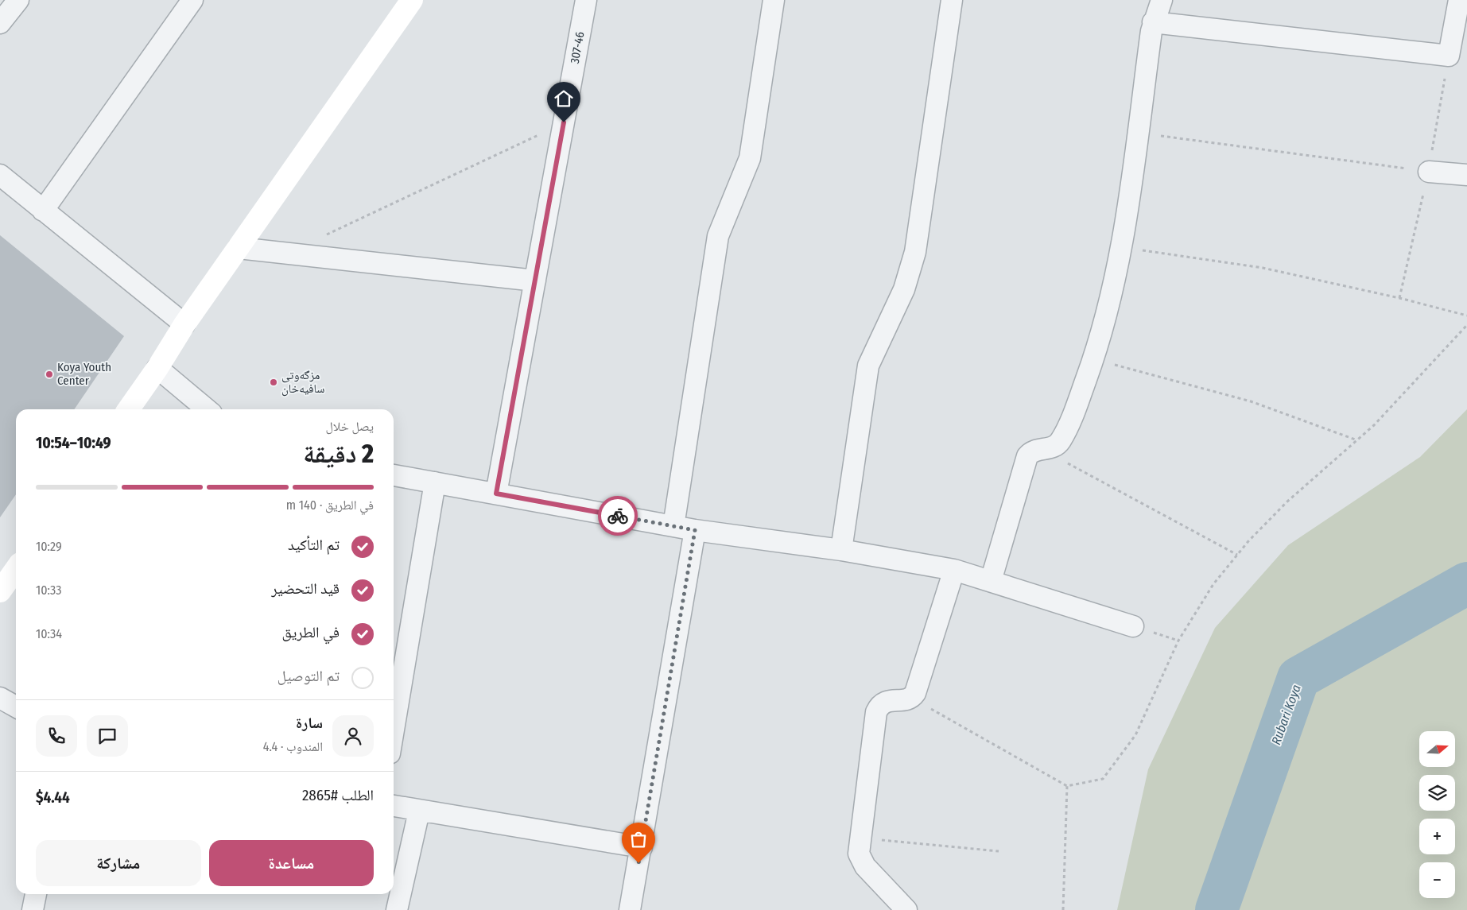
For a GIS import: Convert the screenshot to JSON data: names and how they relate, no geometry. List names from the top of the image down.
{
  "streets": {
    "street": ["307-46"]
  },
  "water": ["Rubari Koya"],
  "places": ["Koya Youth Center", "مزگه‌وتی سافیه‌خان"],
  "north": "right",
  "page": {
    "heading": ["2 دقيقة", "يصل خلال", "10:49–10:54"],
    "panel": [
      "سارة",
      "المندوب · 4.4",
      "الطلب #2865",
      "$4.44"
    ],
    "bar": "في الطريق · 140 m",
    "list": [
      ["تم التأكيد", "10:29"],
      ["قيد التحضير", "10:33"],
      ["في الطريق", "10:34"],
      "تم التوصيل"
    ],
    "map_buttons": ["+", "−"],
    "buttons": ["مساعدة", "مشاركة"]
  }
}
